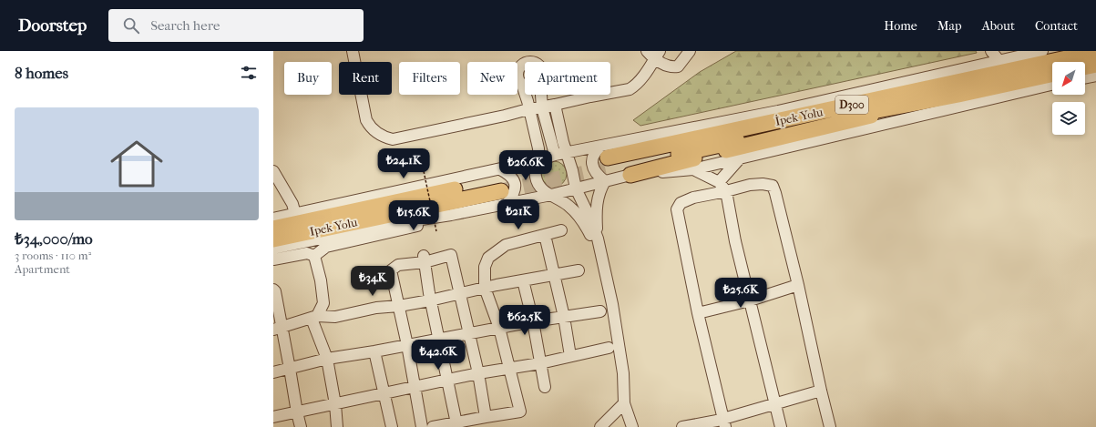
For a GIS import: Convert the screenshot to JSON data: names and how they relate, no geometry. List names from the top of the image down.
{
  "streets": {
    "highway": ["D300", "İpek Yolu", "Ipek Yolu"]
  },
  "north": "bottom left",
  "page": {
    "header": "Doorstep",
    "search": "Search here",
    "nav": [
      "Home",
      "Map",
      "About",
      "Contact"
    ],
    "heading": "8 homes",
    "chip": [
      "Buy",
      "Rent",
      "Filters",
      "New",
      "Apartment"
    ],
    "list": [
      {
        "name": "₺34,000/mo",
        "note": "3 rooms · 110 m² · Apartment"
      }
    ],
    "price": [
      "₺24.1K",
      "₺26.6K",
      "₺21K",
      "₺15.6K",
      "₺34K",
      "₺25.6K",
      "₺62.5K",
      "₺42.6K"
    ]
  }
}
